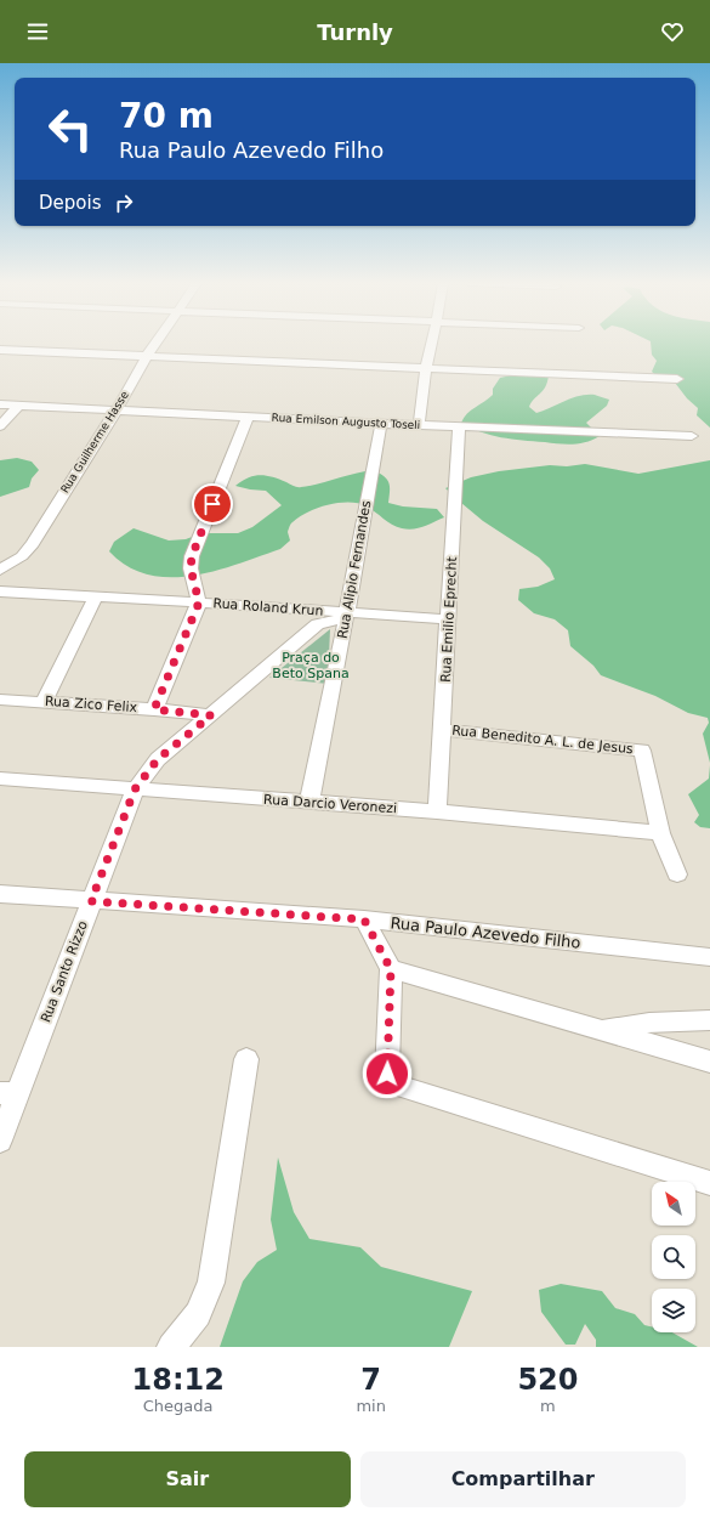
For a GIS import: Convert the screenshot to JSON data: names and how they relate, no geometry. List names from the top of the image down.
{
  "streets": {
    "street": [
      "Rua Emilson Augusto Toseli",
      "Rua Guilherme Hasse",
      "Rua Alipio Fernandes",
      "Rua Roland Krun",
      "Rua Emilio Eprecht",
      "Rua Zico Felix",
      "Rua Benedito A. L. de Jesus",
      "Rua Darcio Veronezi",
      "Rua Paulo Azevedo Filho",
      "Rua Santo Rizzo"
    ]
  },
  "crossings": [
    ["Rua Emilson Augusto Toseli", "Rua Guilherme Hasse"],
    ["Rua Emilson Augusto Toseli", "Rua Alipio Fernandes"],
    ["Rua Emilson Augusto Toseli", "Rua Emilio Eprecht"],
    ["Rua Alipio Fernandes", "Rua Roland Krun"],
    ["Rua Alipio Fernandes", "Rua Darcio Veronezi"],
    ["Rua Alipio Fernandes", "Rua Santo Rizzo"],
    ["Rua Roland Krun", "Rua Emilio Eprecht"],
    ["Rua Roland Krun", "Rua Santo Rizzo"],
    ["Rua Emilio Eprecht", "Rua Benedito A. L. de Jesus"],
    ["Rua Emilio Eprecht", "Rua Darcio Veronezi"],
    ["Rua Zico Felix", "Rua Santo Rizzo"],
    ["Rua Benedito A. L. de Jesus", "Rua Darcio Veronezi"],
    ["Rua Darcio Veronezi", "Rua Santo Rizzo"],
    ["Rua Paulo Azevedo Filho", "Rua Santo Rizzo"]
  ],
  "parks": ["Praça do Beto Spana"],
  "north": "top left",
  "page": {
    "header": "Turnly",
    "turn": ["70 m", "Rua Paulo Azevedo Filho"],
    "then": "Depois",
    "eta": [
      "18:12",
      "Chegada",
      "7",
      "min",
      "520",
      "m"
    ],
    "buttons": ["Sair", "Compartilhar"]
  }
}
